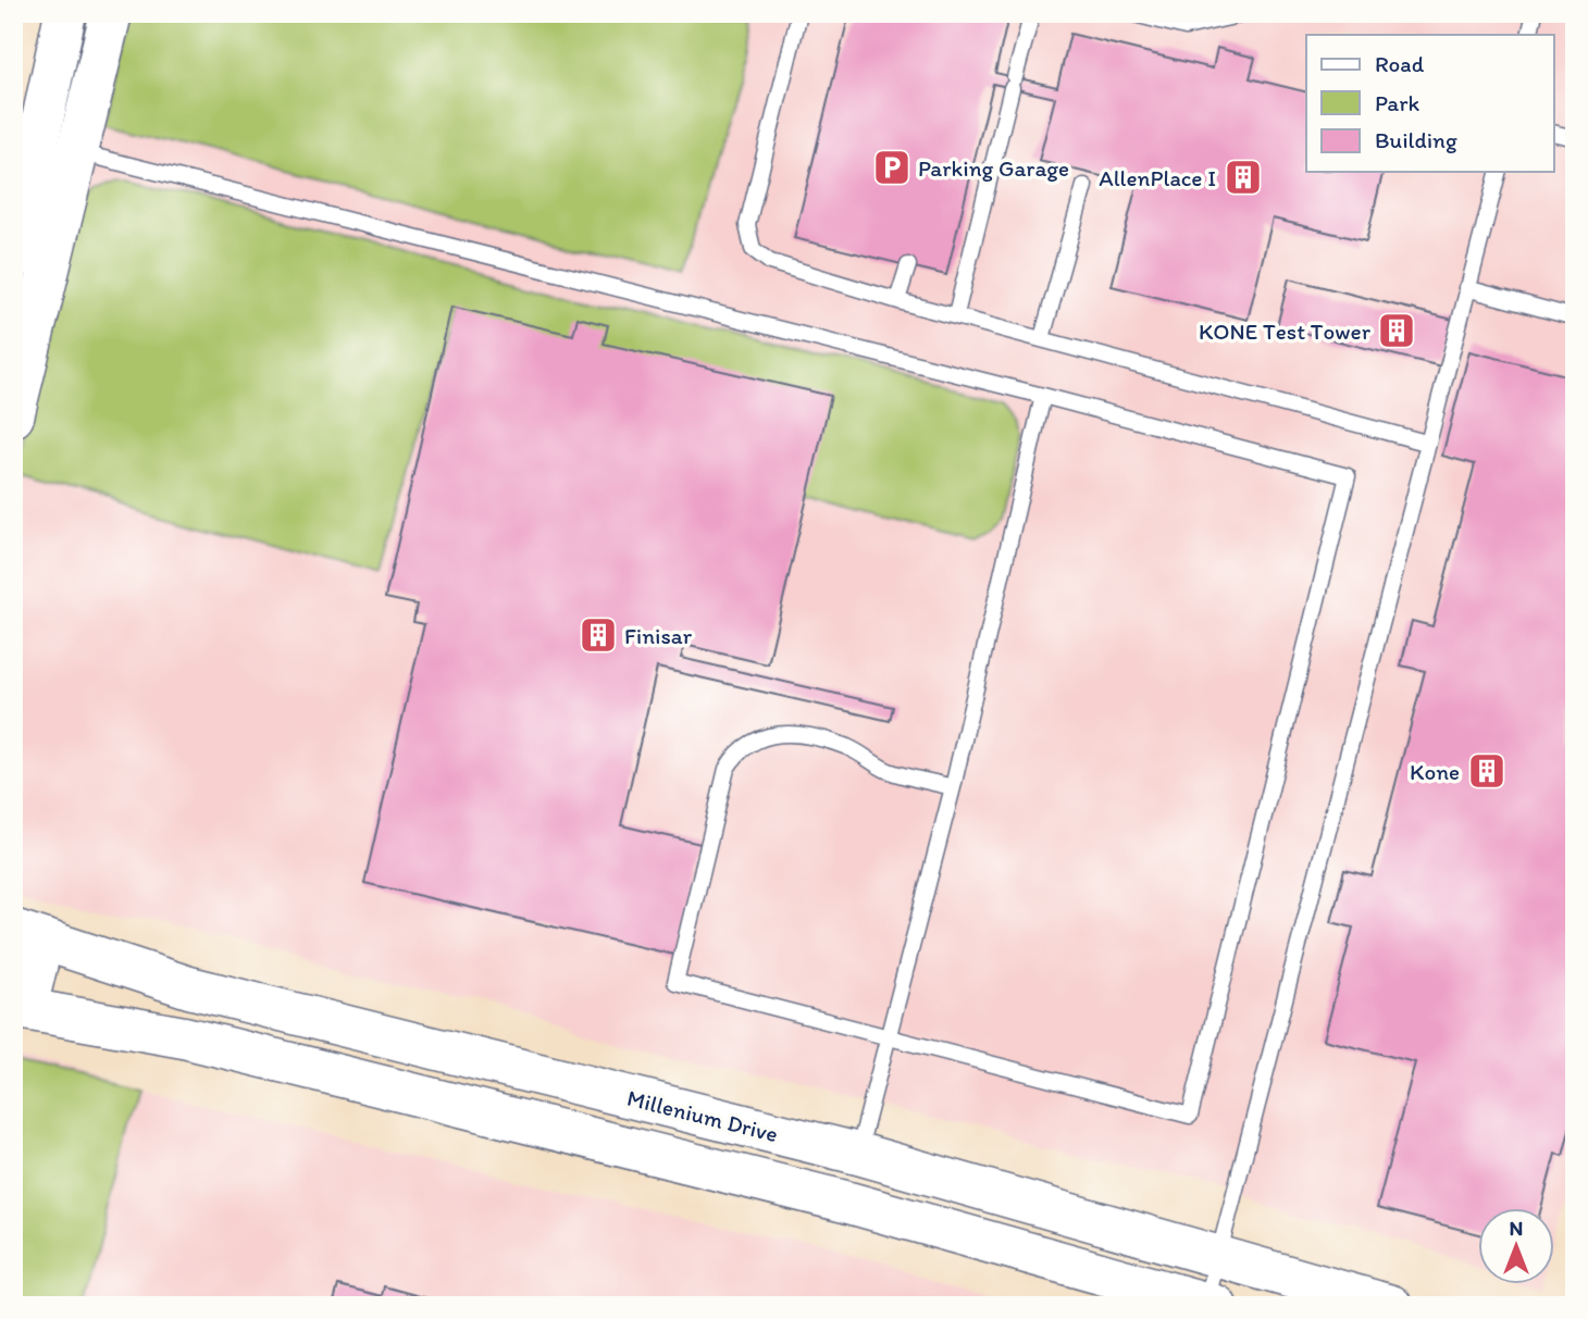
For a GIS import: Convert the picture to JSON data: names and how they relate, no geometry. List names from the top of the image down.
{
  "streets": {
    "main road": ["Millenium Drive"]
  },
  "places": {
    "parking": ["Parking Garage"],
    "building": [
      "AllenPlace I",
      "KONE Test Tower",
      "Finisar",
      "Kone"
    ]
  },
  "legend": ["Road", "Park", "Building"],
  "north": "top"
}
